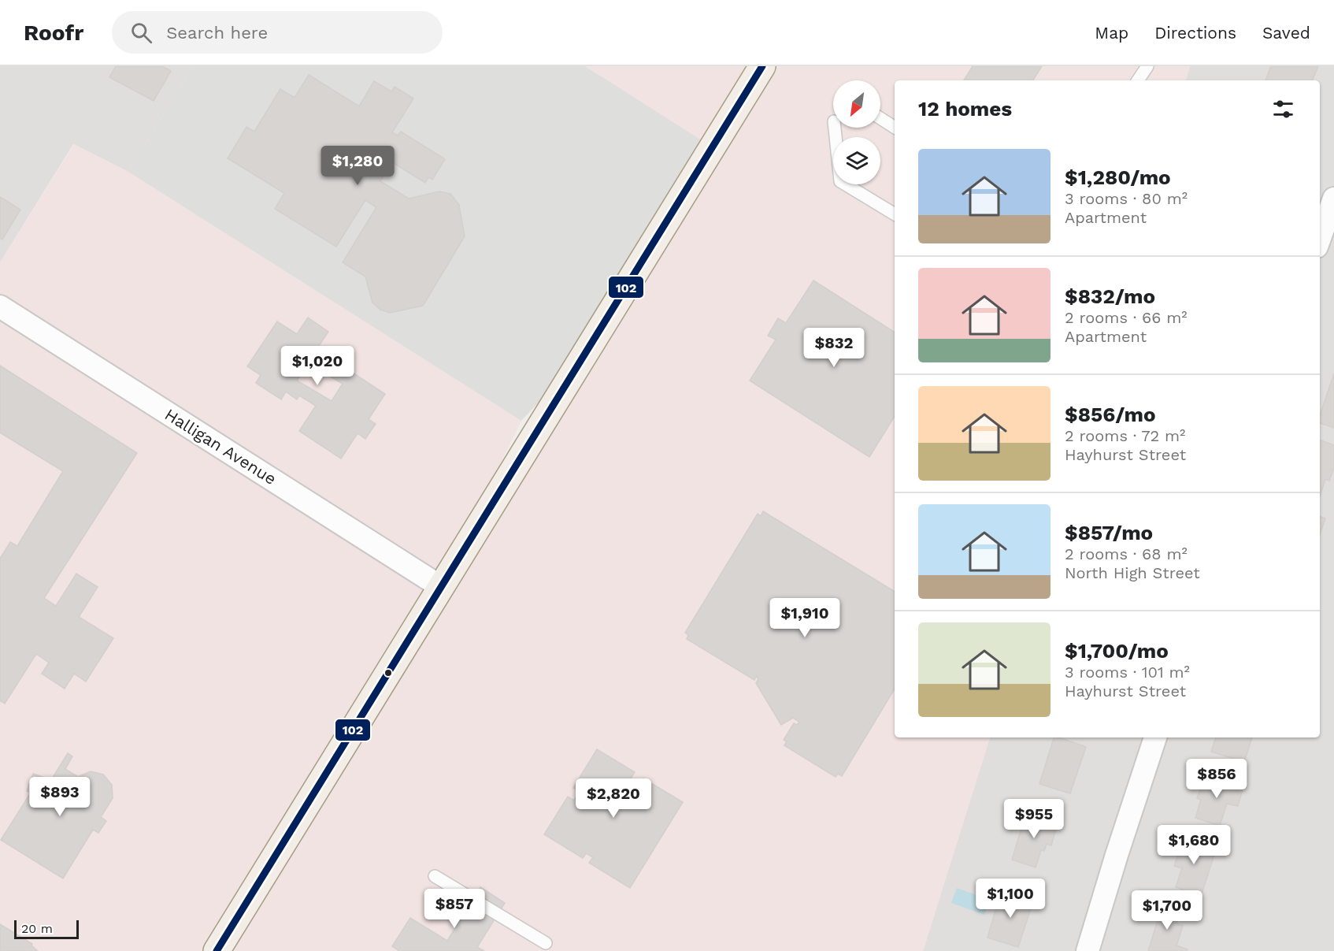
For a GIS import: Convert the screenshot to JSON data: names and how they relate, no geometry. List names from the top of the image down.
{
  "streets": {
    "street": ["Halligan Avenue"]
  },
  "lines": ["transit line 102"],
  "scale_bar": "20 m",
  "north": "bottom left",
  "page": {
    "header": "Roofr",
    "search": "Search here",
    "nav": ["Map", "Directions", "Saved"],
    "heading": "12 homes",
    "list": [
      {
        "name": "$1,280/mo",
        "note": "3 rooms · 80 m² · Apartment"
      },
      {
        "name": "$832/mo",
        "note": "2 rooms · 66 m² · Apartment"
      },
      {
        "name": "$856/mo",
        "note": "2 rooms · 72 m² · Hayhurst Street"
      },
      {
        "name": "$857/mo",
        "note": "2 rooms · 68 m² · North High Street"
      },
      {
        "name": "$1,700/mo",
        "note": "3 rooms · 101 m² · Hayhurst Street"
      }
    ],
    "price": [
      "$1,280",
      "$832",
      "$1,020",
      "$1,910",
      "$856",
      "$893",
      "$2,820",
      "$955",
      "$1,680",
      "$1,100",
      "$857",
      "$1,700"
    ],
    "scale": "20 m"
  }
}
